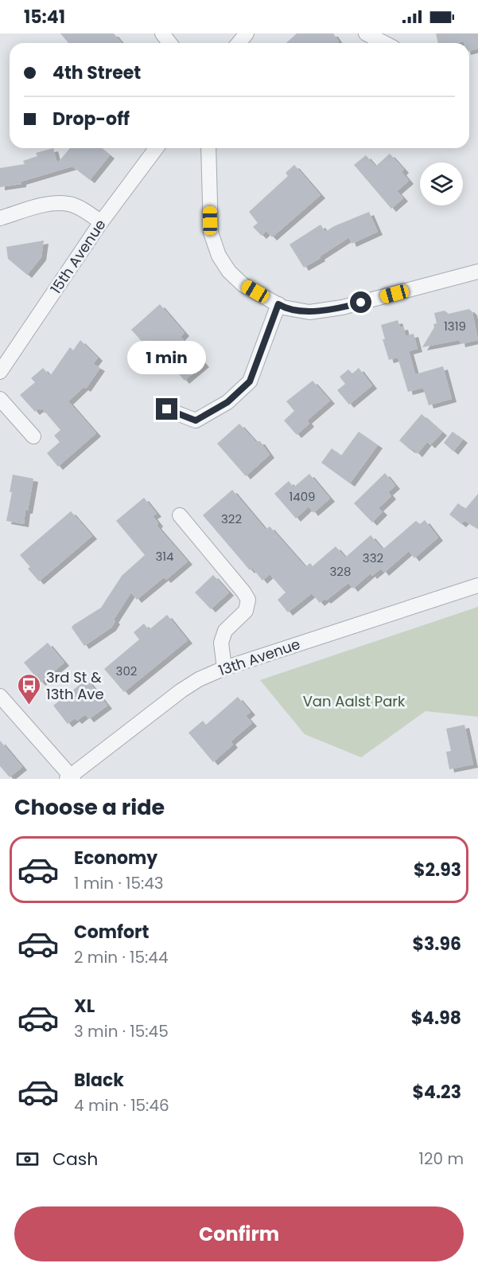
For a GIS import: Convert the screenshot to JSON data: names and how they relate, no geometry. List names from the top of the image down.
{
  "streets": {
    "street": ["15th Avenue", "13th Avenue"]
  },
  "parks": ["Van Aalst Park"],
  "places": {
    "bus stop": ["3rd St & 13th Ave"]
  },
  "house_numbers": [
    "1319",
    "1409",
    "322",
    "314",
    "332",
    "328",
    "302"
  ],
  "page": {
    "status": "15:41",
    "banner": ["4th Street", "Drop-off"],
    "bubble": "1 min",
    "heading": "Choose a ride",
    "list": [
      {
        "name": "Economy",
        "note": "1 min · 15:43",
        "value": "$2.93"
      },
      {
        "name": "Comfort",
        "note": "2 min · 15:44",
        "value": "$3.96"
      },
      {
        "name": "XL",
        "note": "3 min · 15:45",
        "value": "$4.98"
      },
      {
        "name": "Black",
        "note": "4 min · 15:46",
        "value": "$4.23"
      }
    ],
    "pay": ["Cash", "120 m"],
    "buttons": "Confirm"
  }
}
